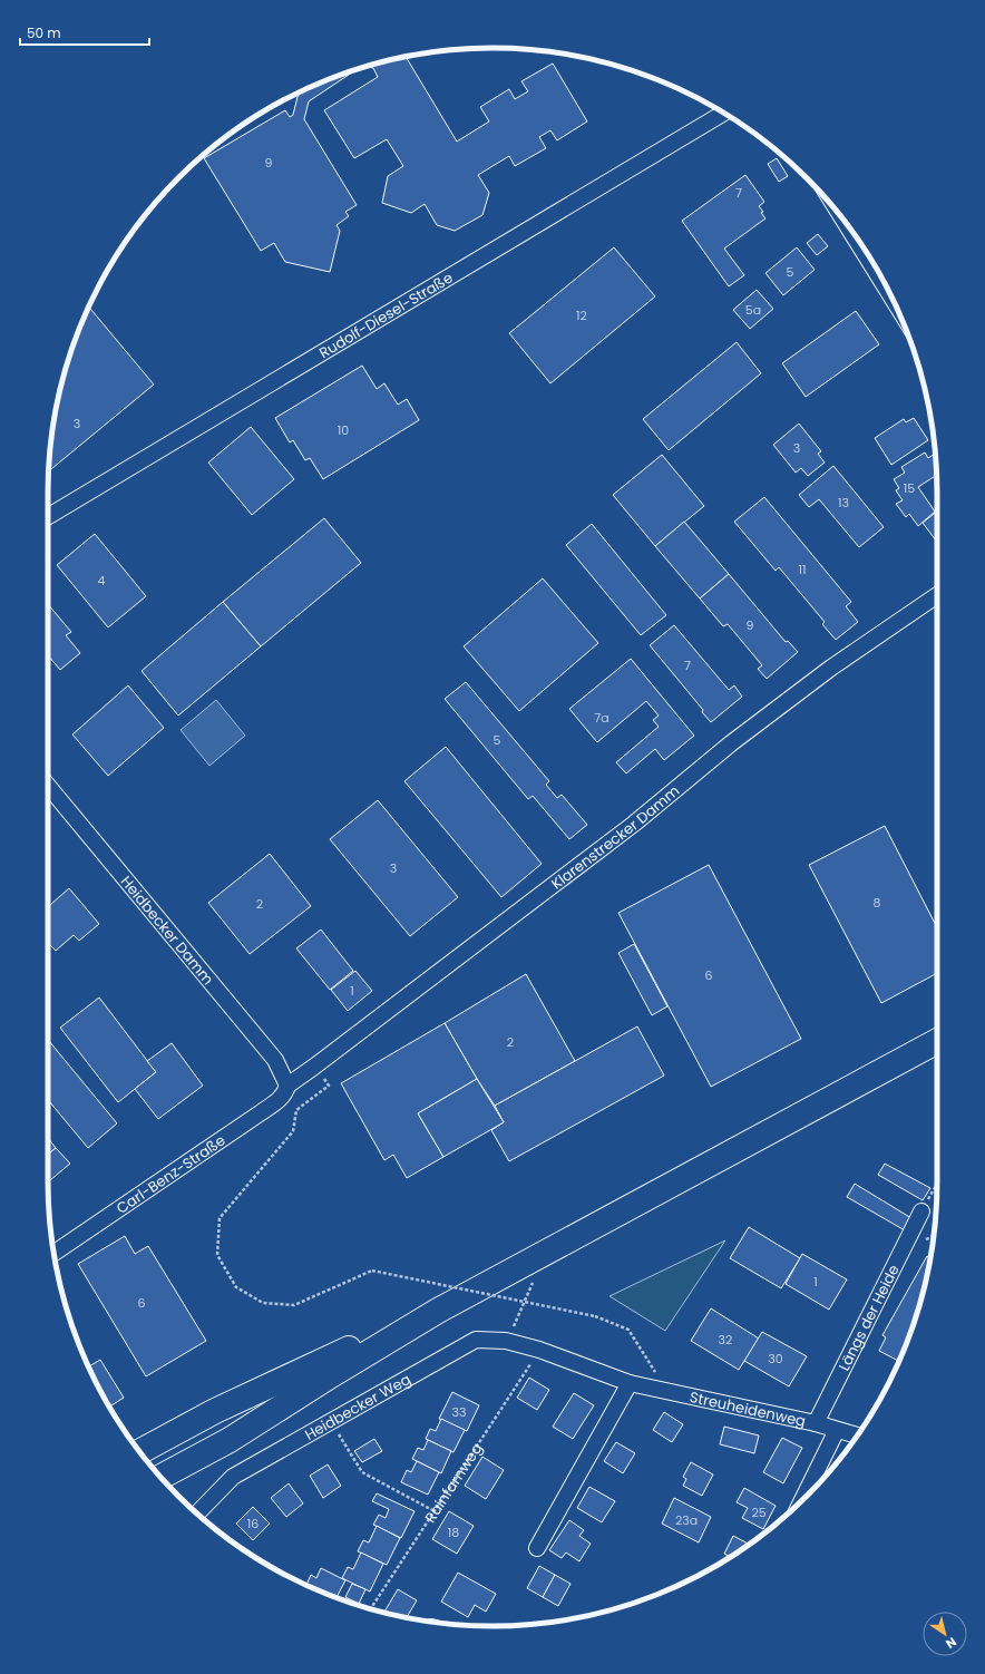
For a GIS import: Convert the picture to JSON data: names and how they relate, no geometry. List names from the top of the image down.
{
  "streets": {
    "street": [
      "Rudolf-Diesel-Straße",
      "Klarenstrecker Damm",
      "Heidbecker Damm",
      "Carl-Benz-Straße",
      "Längs der Heide",
      "Heidbecker Weg",
      "Streuheidenweg"
    ],
    "path": ["Rainfarnweg"]
  },
  "crossings": [
    ["Klarenstrecker Damm", "Heidbecker Damm"],
    ["Klarenstrecker Damm", "Carl-Benz-Straße"],
    ["Heidbecker Damm", "Carl-Benz-Straße"],
    ["Längs der Heide", "Streuheidenweg"],
    ["Heidbecker Weg", "Streuheidenweg"],
    ["Heidbecker Weg", "Rainfarnweg"],
    ["Streuheidenweg", "Rainfarnweg"]
  ],
  "house_numbers": [
    "9",
    "7",
    "5",
    "5a",
    "12",
    "3",
    "10",
    "3",
    "15",
    "13",
    "11",
    "4",
    "9",
    "7",
    "7a",
    "5",
    "3",
    "8",
    "2",
    "6",
    "1",
    "2",
    "1",
    "6",
    "32",
    "30",
    "33",
    "25",
    "23a",
    "16",
    "18"
  ],
  "scale_bar": "50 m",
  "north": "bottom right"
}
